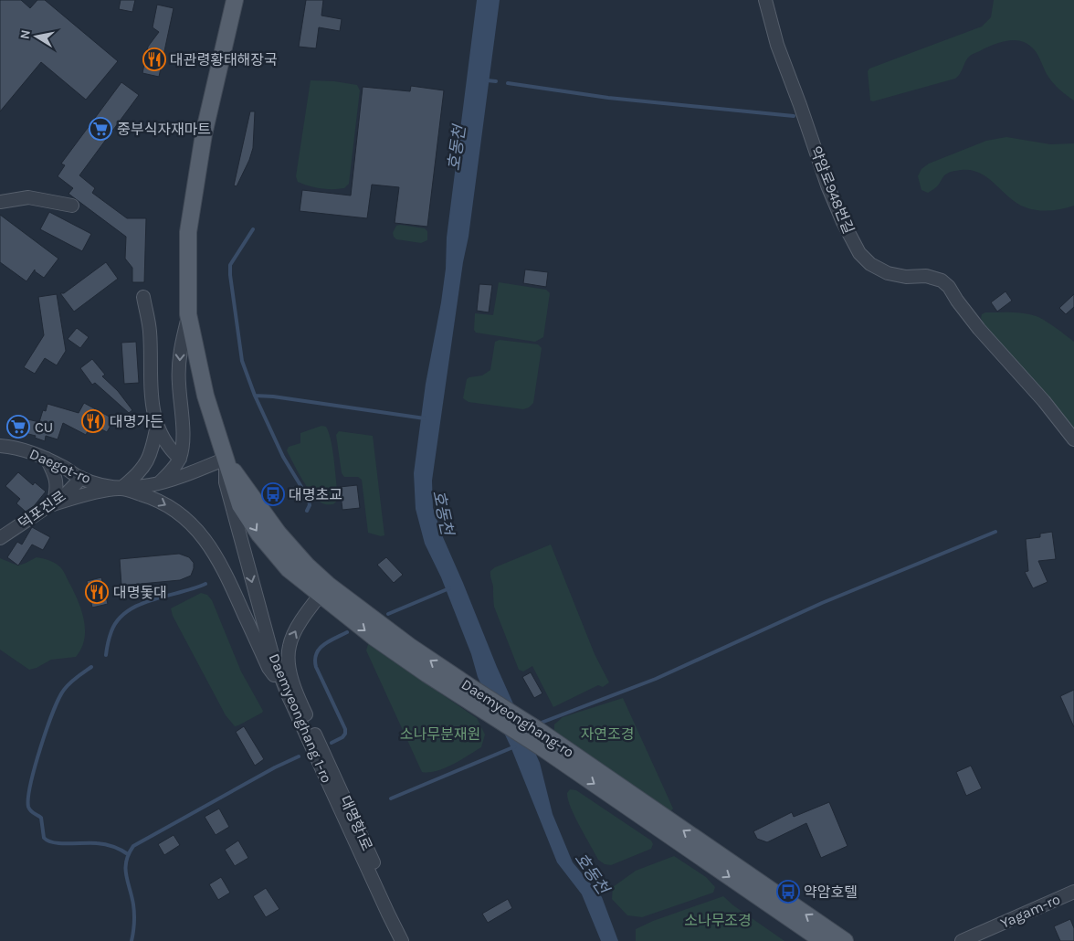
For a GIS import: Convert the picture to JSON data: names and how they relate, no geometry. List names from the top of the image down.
{
  "streets": {
    "main road": ["Daemyeonghang-ro"],
    "street": [
      "약암로948번길",
      "Daegot-ro",
      "덕포진로",
      "Daemyeonghang 1-ro",
      "대명항1로",
      "Yagam-ro"
    ]
  },
  "crossings": [
    ["Daegot-ro", "덕포진로"],
    ["Daegot-ro", "Daemyeonghang 1-ro"],
    ["Daegot-ro", "Daemyeonghang-ro"],
    ["Daemyeonghang 1-ro", "Daemyeonghang-ro"],
    ["Daemyeonghang-ro", "대명항1로"]
  ],
  "one_way": ["Daemyeonghang 1-ro", "대명항1로"],
  "water": ["호동천"],
  "parks": ["소나무분재원", "자연조경", "소나무조경"],
  "places": {
    "restaurant": ["대관령황태해장국", "대명가든", "대명돛대"],
    "supermarket": ["중부식자재마트", "CU"],
    "bus stop": ["대명초교", "약암호텔"]
  },
  "north": "left"
}
